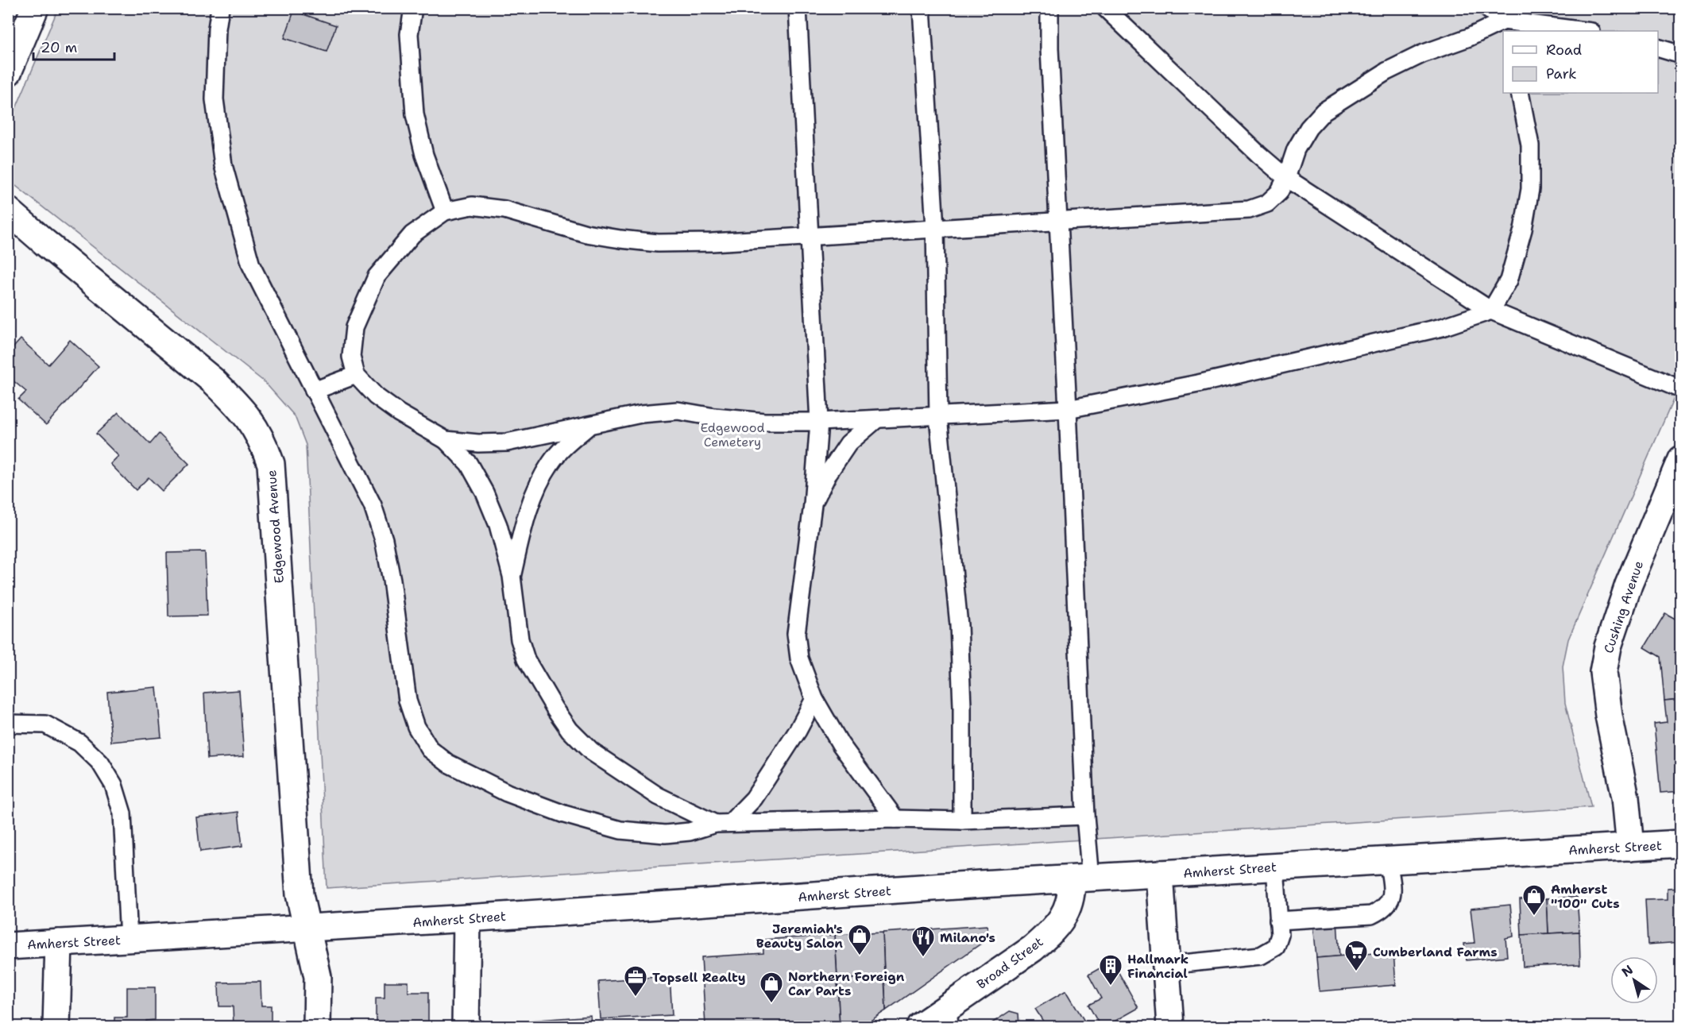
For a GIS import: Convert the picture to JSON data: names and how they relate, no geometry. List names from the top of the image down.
{
  "streets": {
    "main road": [
      "Edgewood Avenue",
      "Cushing Avenue",
      "Amherst Street",
      "Broad Street"
    ]
  },
  "crossings": [
    ["Edgewood Avenue", "Amherst Street"],
    ["Cushing Avenue", "Amherst Street"],
    ["Amherst Street", "Broad Street"]
  ],
  "parks": ["Edgewood Cemetery"],
  "places": {
    "shop": ["Amherst \"100\" Cuts", "Jeremiah's Beauty Salon", "Northern Foreign Car Parts"],
    "restaurant": ["Milano's"],
    "supermarket": ["Cumberland Farms"],
    "building": ["Hallmark Financial"],
    "office": ["Topsell Realty"]
  },
  "legend": ["Road", "Park"],
  "scale_bar": "20 m",
  "north": "top left"
}
